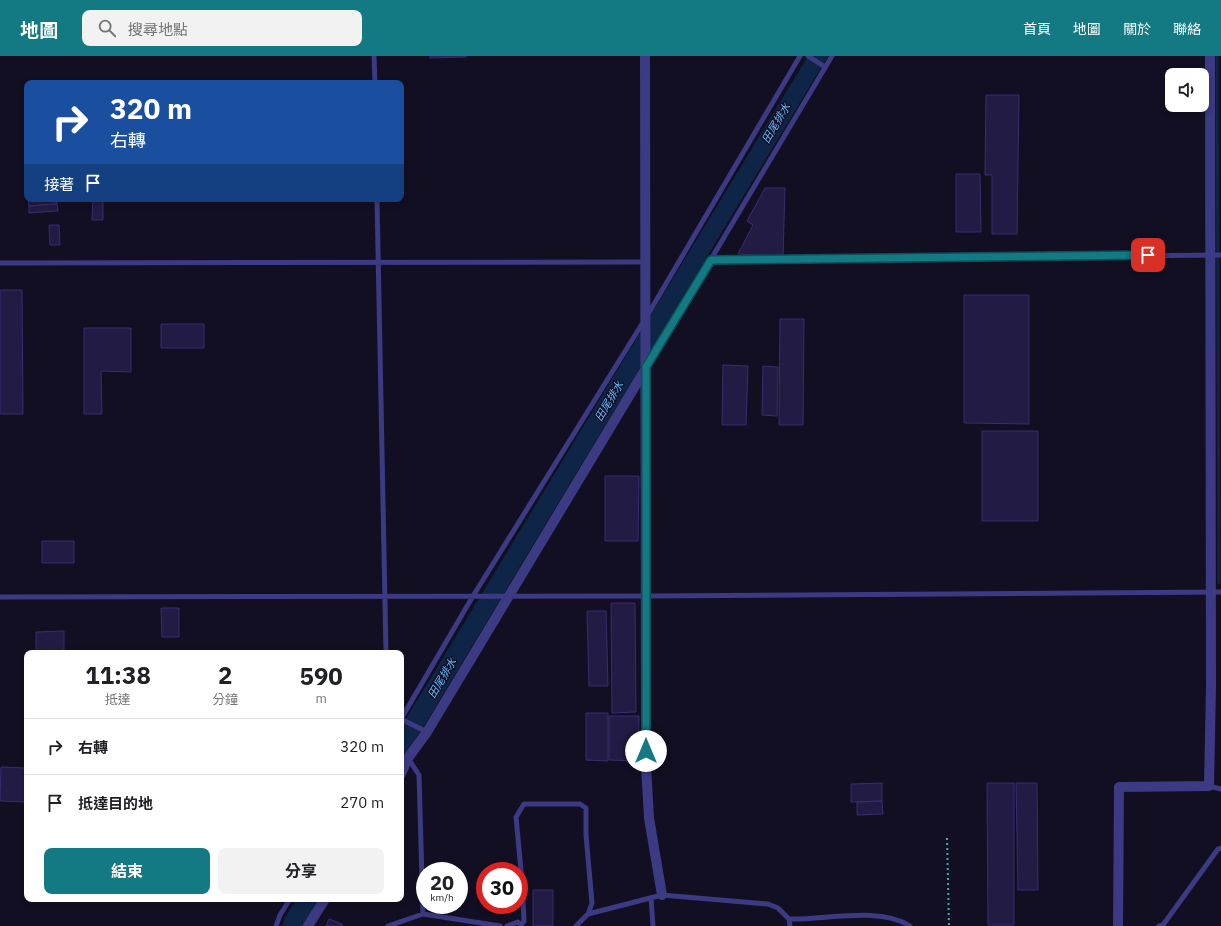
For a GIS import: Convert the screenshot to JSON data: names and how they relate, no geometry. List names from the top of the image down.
{
  "water": ["田尾排水"],
  "page": {
    "header": "地圖",
    "search": "搜尋地點",
    "nav": [
      "首頁",
      "地圖",
      "關於",
      "聯絡"
    ],
    "turn": ["320 m", "右轉"],
    "then": "接著",
    "eta": [
      "11:38",
      "抵達",
      "2",
      "分鐘",
      "590",
      "m"
    ],
    "list": [
      {
        "name": "右轉",
        "value": "320 m"
      },
      {
        "name": "抵達目的地",
        "value": "270 m"
      }
    ],
    "buttons": ["結束", "分享"],
    "speed": "20 km/h",
    "limit": "30"
  }
}
